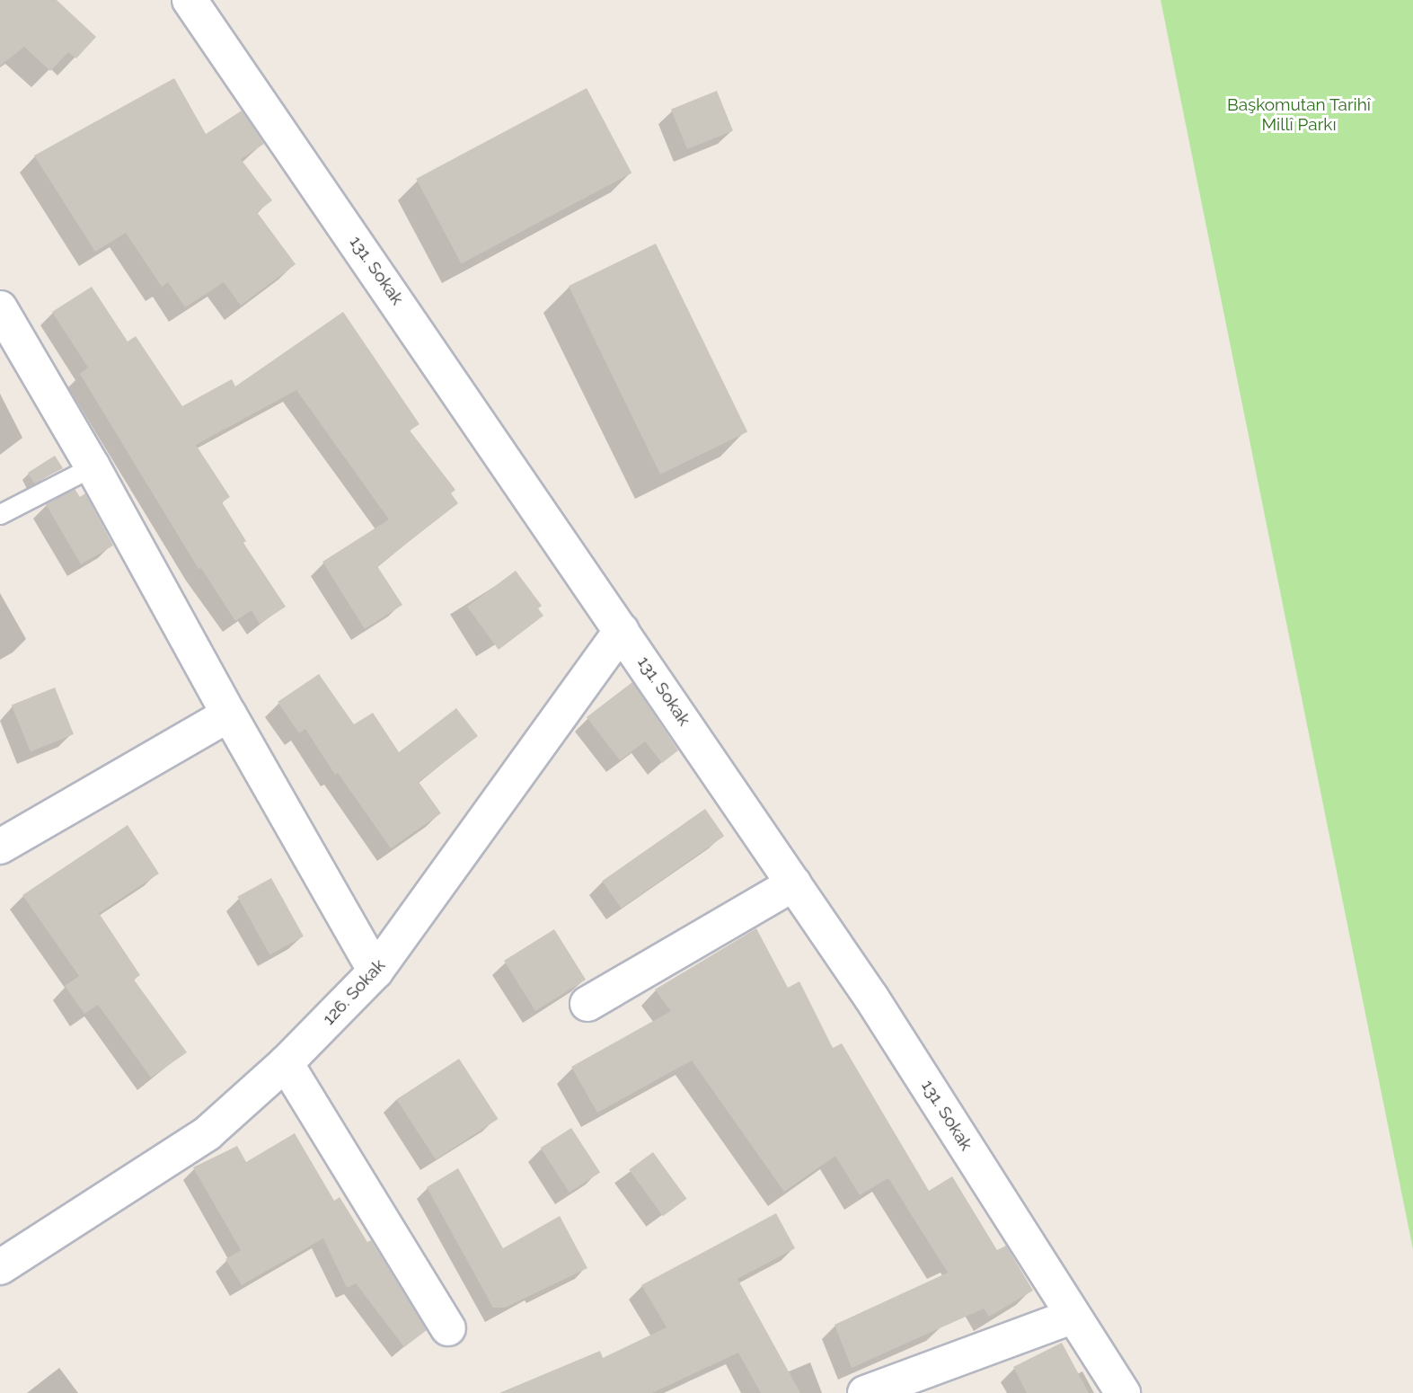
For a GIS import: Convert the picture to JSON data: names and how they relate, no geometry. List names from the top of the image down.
{
  "streets": {
    "street": ["131. Sokak", "126. Sokak"]
  },
  "crossings": [
    ["131. Sokak", "126. Sokak"]
  ],
  "parks": ["Başkomutan Tarihî Millî Parkı"]
}
